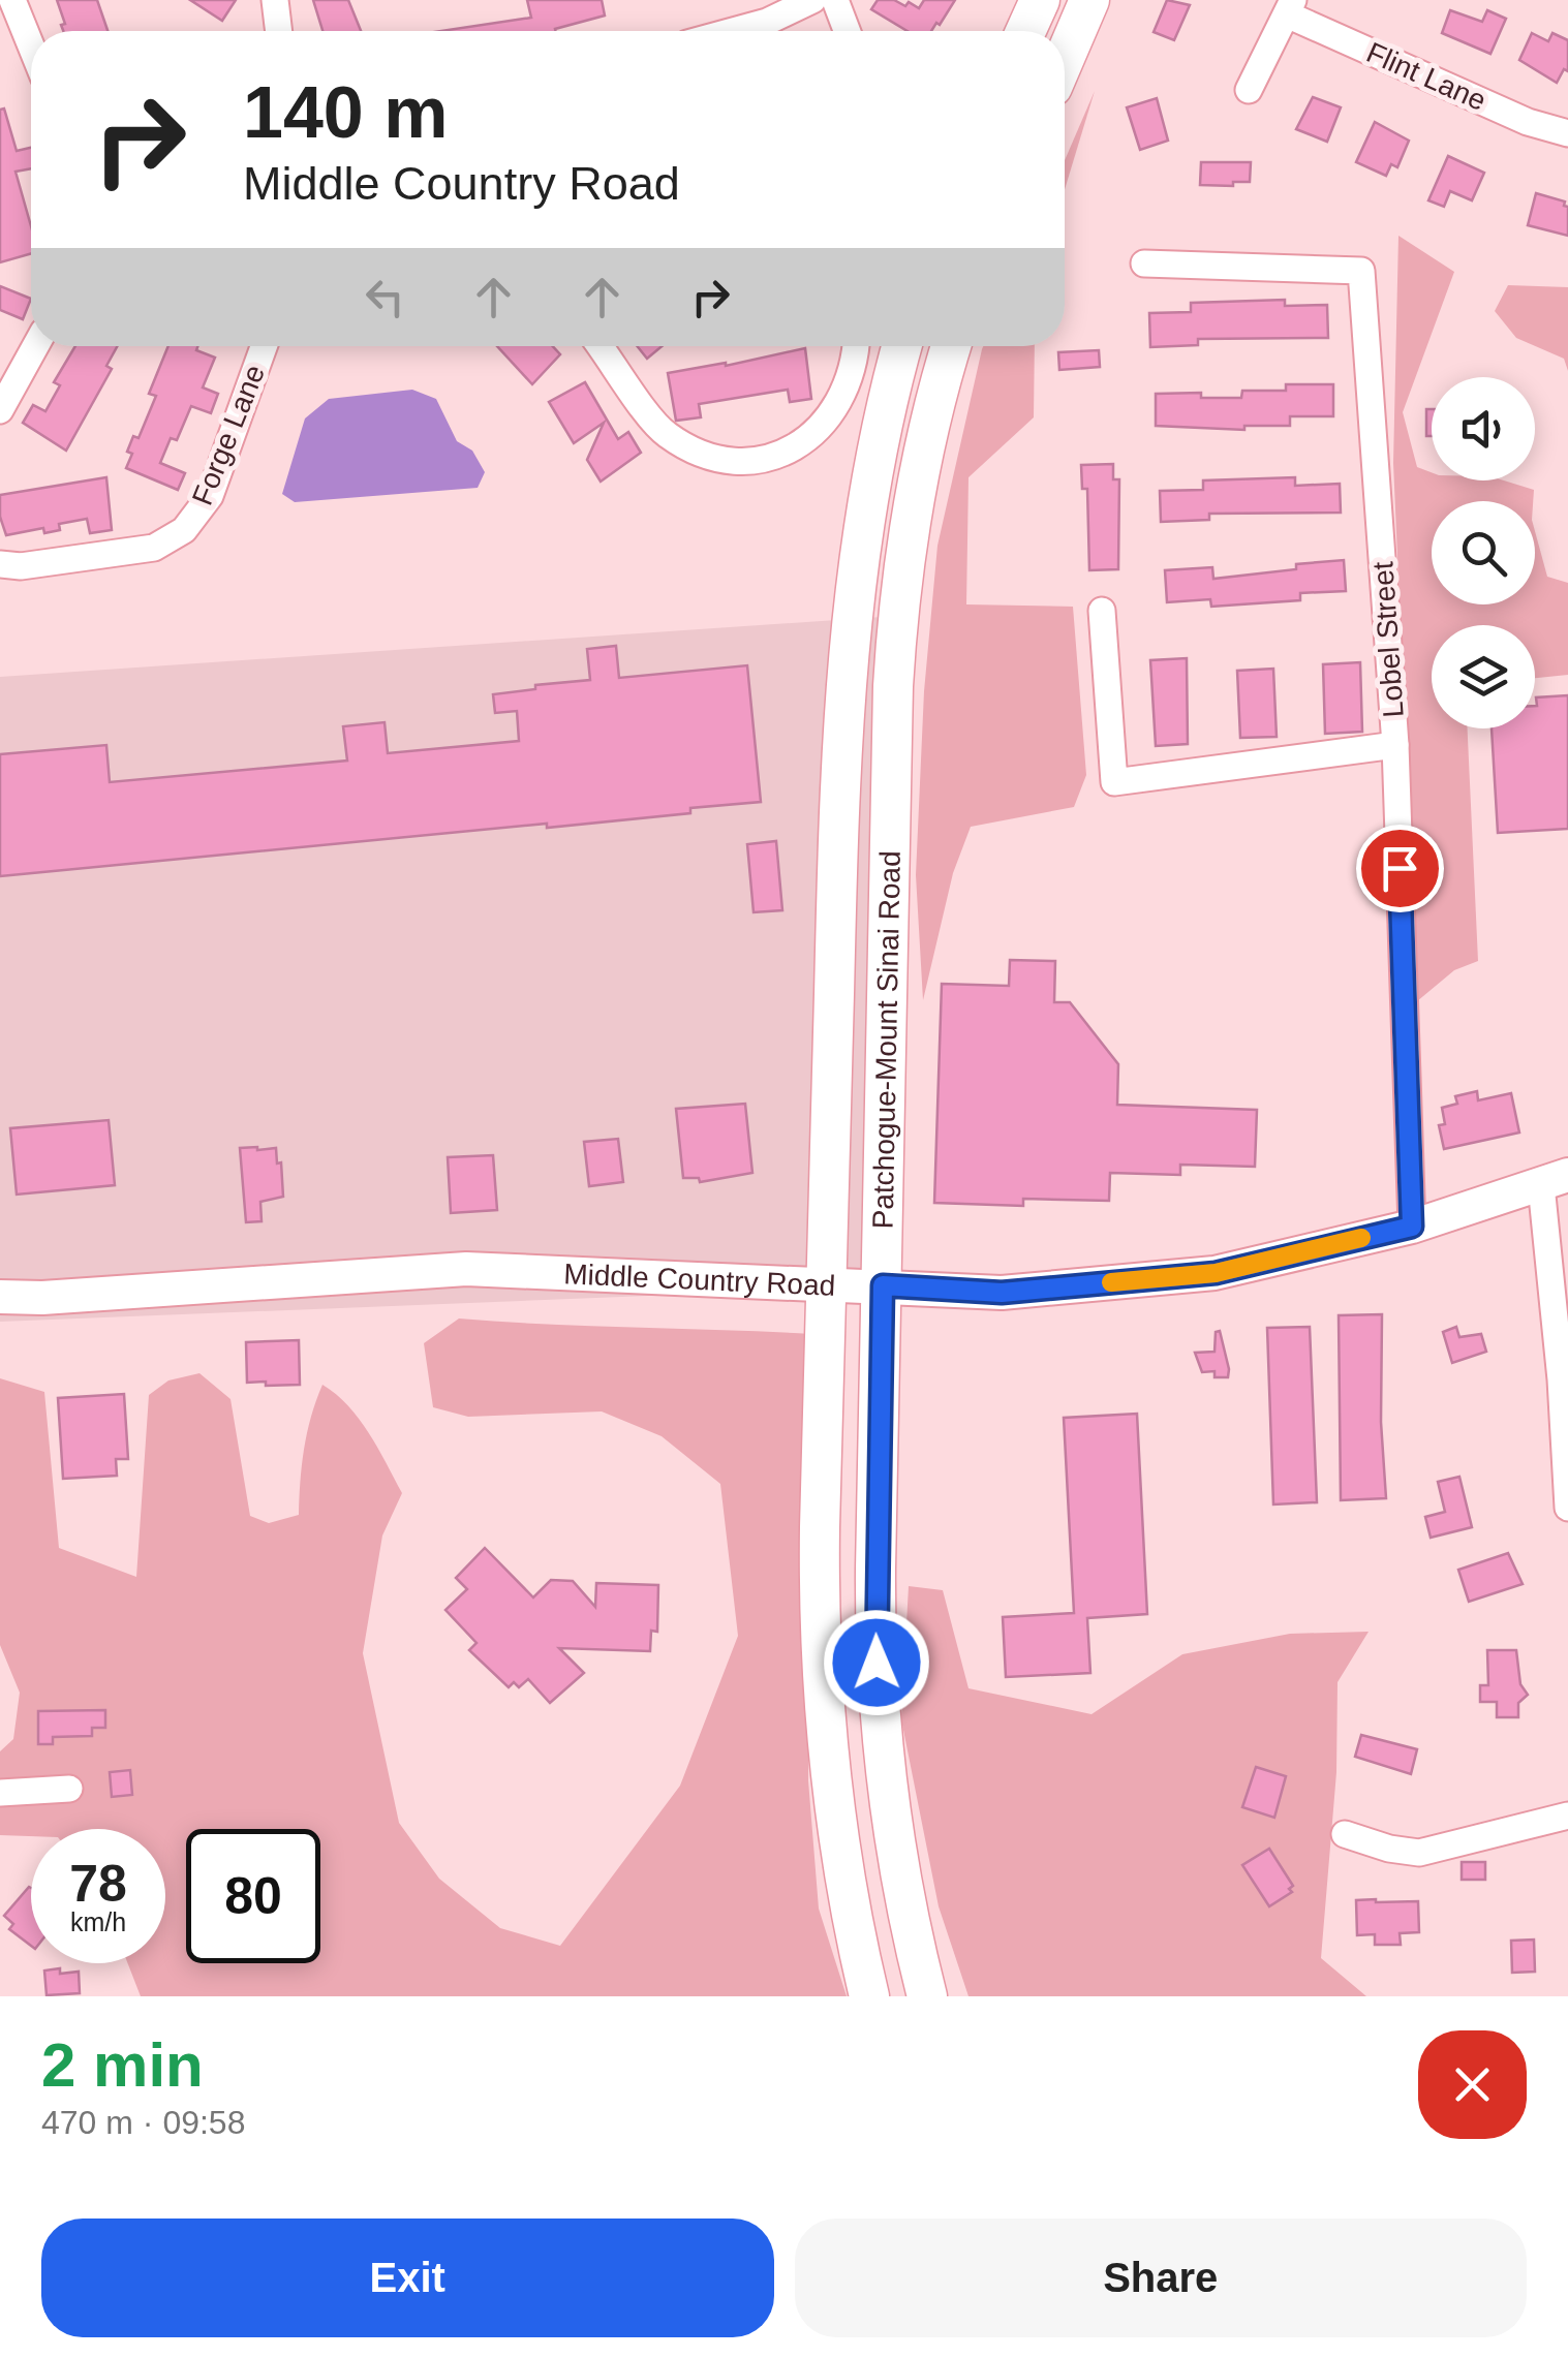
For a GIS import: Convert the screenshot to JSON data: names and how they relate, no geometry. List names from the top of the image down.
{
  "streets": {
    "highway": ["Patchogue-Mount Sinai Road"],
    "main road": ["Middle Country Road"],
    "street": ["Flint Lane", "Forge Lane", "Lobel Street"]
  },
  "crossings": [
    ["Lobel Street", "Middle Country Road"],
    ["Patchogue-Mount Sinai Road", "Middle Country Road"]
  ],
  "page": {
    "turn": ["140 m", "Middle Country Road"],
    "speed": "78 km/h",
    "limit": "80",
    "heading": ["2 min", "470 m · 09:58"],
    "buttons": ["Exit", "Share"]
  }
}
